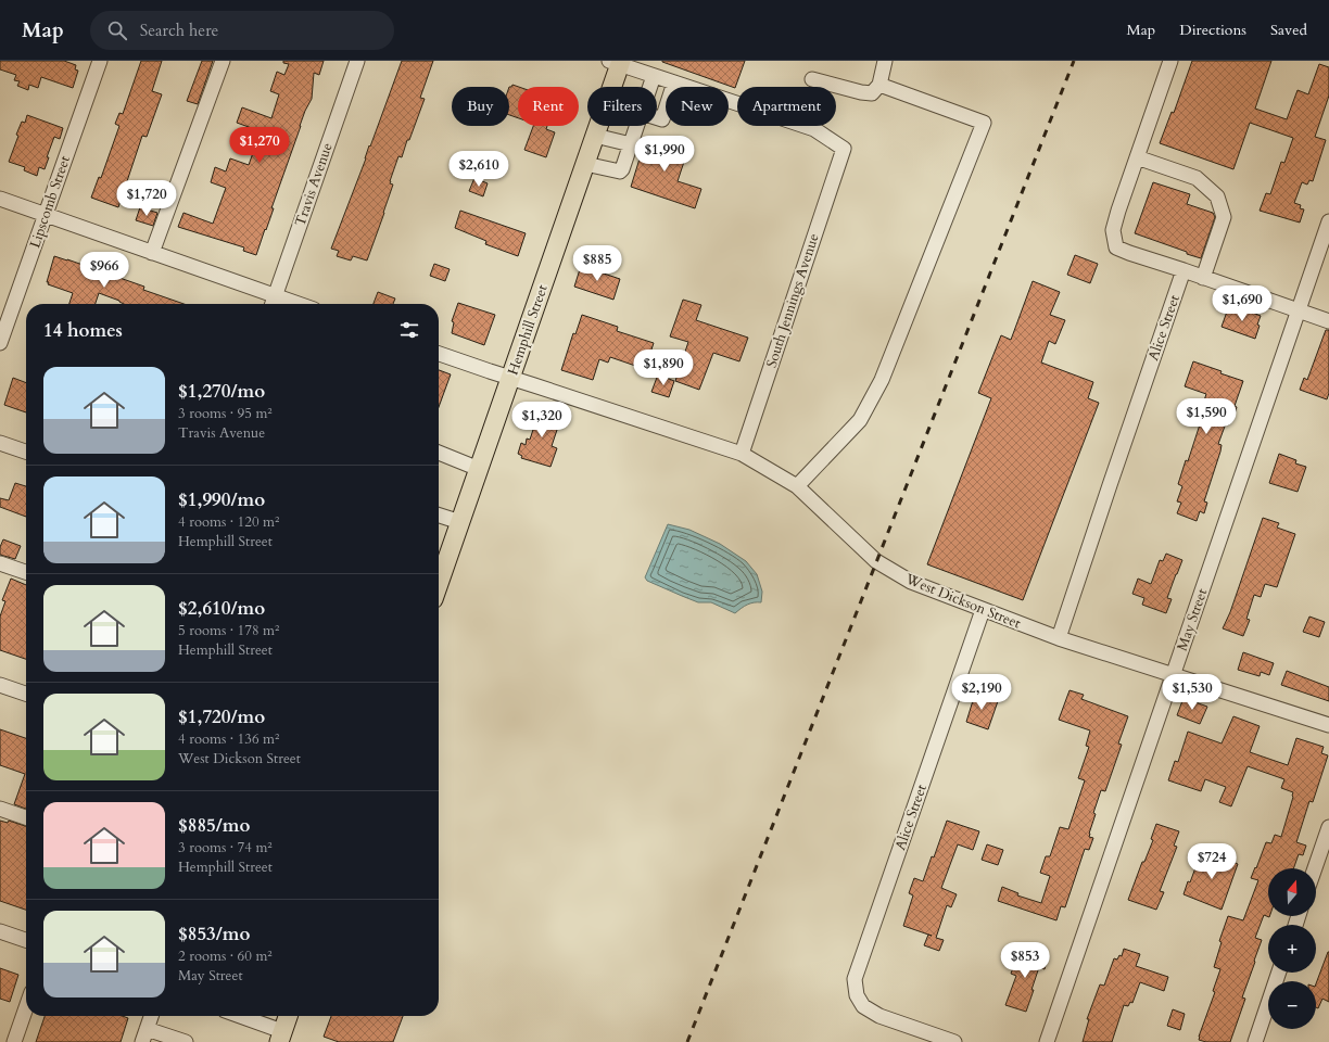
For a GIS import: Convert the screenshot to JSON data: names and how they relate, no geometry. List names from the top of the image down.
{
  "streets": {
    "main road": ["Hemphill Street"],
    "street": [
      "Travis Avenue",
      "Lipscomb Street",
      "South Jennings Avenue",
      "Alice Street",
      "West Dickson Street",
      "May Street"
    ]
  },
  "crossings": [
    ["South Jennings Avenue", "West Dickson Street"],
    ["Alice Street", "West Dickson Street"],
    ["Hemphill Street", "West Dickson Street"],
    ["West Dickson Street", "May Street"]
  ],
  "north": "top",
  "page": {
    "header": "Map",
    "search": "Search here",
    "nav": ["Map", "Directions", "Saved"],
    "chip": [
      "Buy",
      "Rent",
      "Filters",
      "New",
      "Apartment"
    ],
    "price": [
      "$1,270",
      "$1,990",
      "$2,610",
      "$1,720",
      "$885",
      "$966",
      "$1,690",
      "$1,890",
      "$1,590",
      "$1,320",
      "$2,190",
      "$1,530",
      "$724",
      "$853"
    ],
    "heading": "14 homes",
    "list": [
      {
        "name": "$1,270/mo",
        "note": "3 rooms · 95 m² · Travis Avenue"
      },
      {
        "name": "$1,990/mo",
        "note": "4 rooms · 120 m² · Hemphill Street"
      },
      {
        "name": "$2,610/mo",
        "note": "5 rooms · 178 m² · Hemphill Street"
      },
      {
        "name": "$1,720/mo",
        "note": "4 rooms · 136 m² · West Dickson Street"
      },
      {
        "name": "$885/mo",
        "note": "3 rooms · 74 m² · Hemphill Street"
      },
      {
        "name": "$853/mo",
        "note": "2 rooms · 60 m² · May Street"
      }
    ],
    "map_buttons": ["+", "−"]
  }
}
